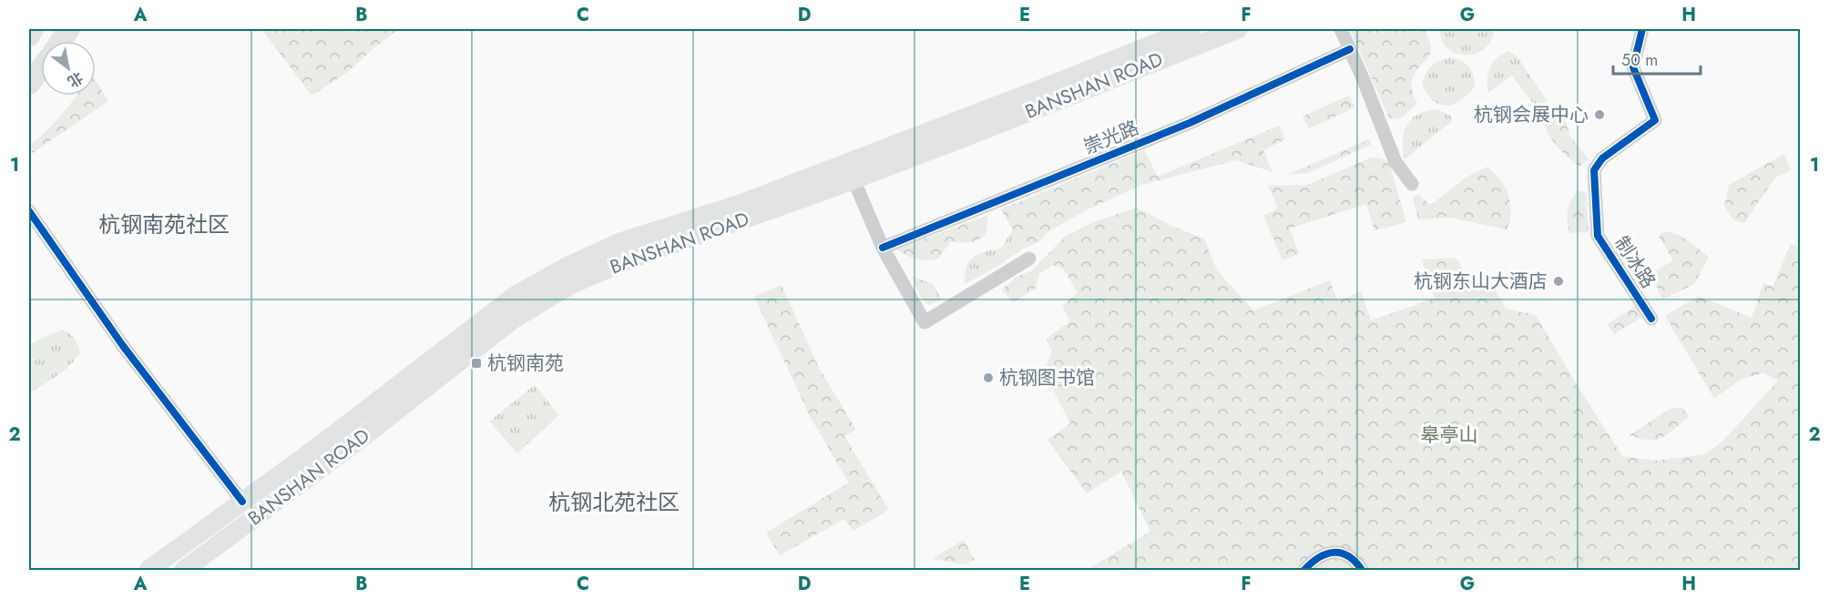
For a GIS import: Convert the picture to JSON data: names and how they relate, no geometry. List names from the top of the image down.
{
  "streets": {
    "main road": ["BANSHAN ROAD"],
    "street": ["崇光路", "制冰路"]
  },
  "districts": ["杭钢南苑社区", "杭钢北苑社区"],
  "parks": ["皋亭山"],
  "places": {
    "other": ["杭钢会展中心", "杭钢东山大酒店", "杭钢图书馆"],
    "transit": ["杭钢南苑"]
  },
  "scale_bar": "50 m",
  "north": "bottom right",
  "grid": {
    "columns": [
      "A",
      "B",
      "C",
      "D",
      "E",
      "F",
      "G",
      "H"
    ],
    "rows": ["1", "2"]
  }
}
